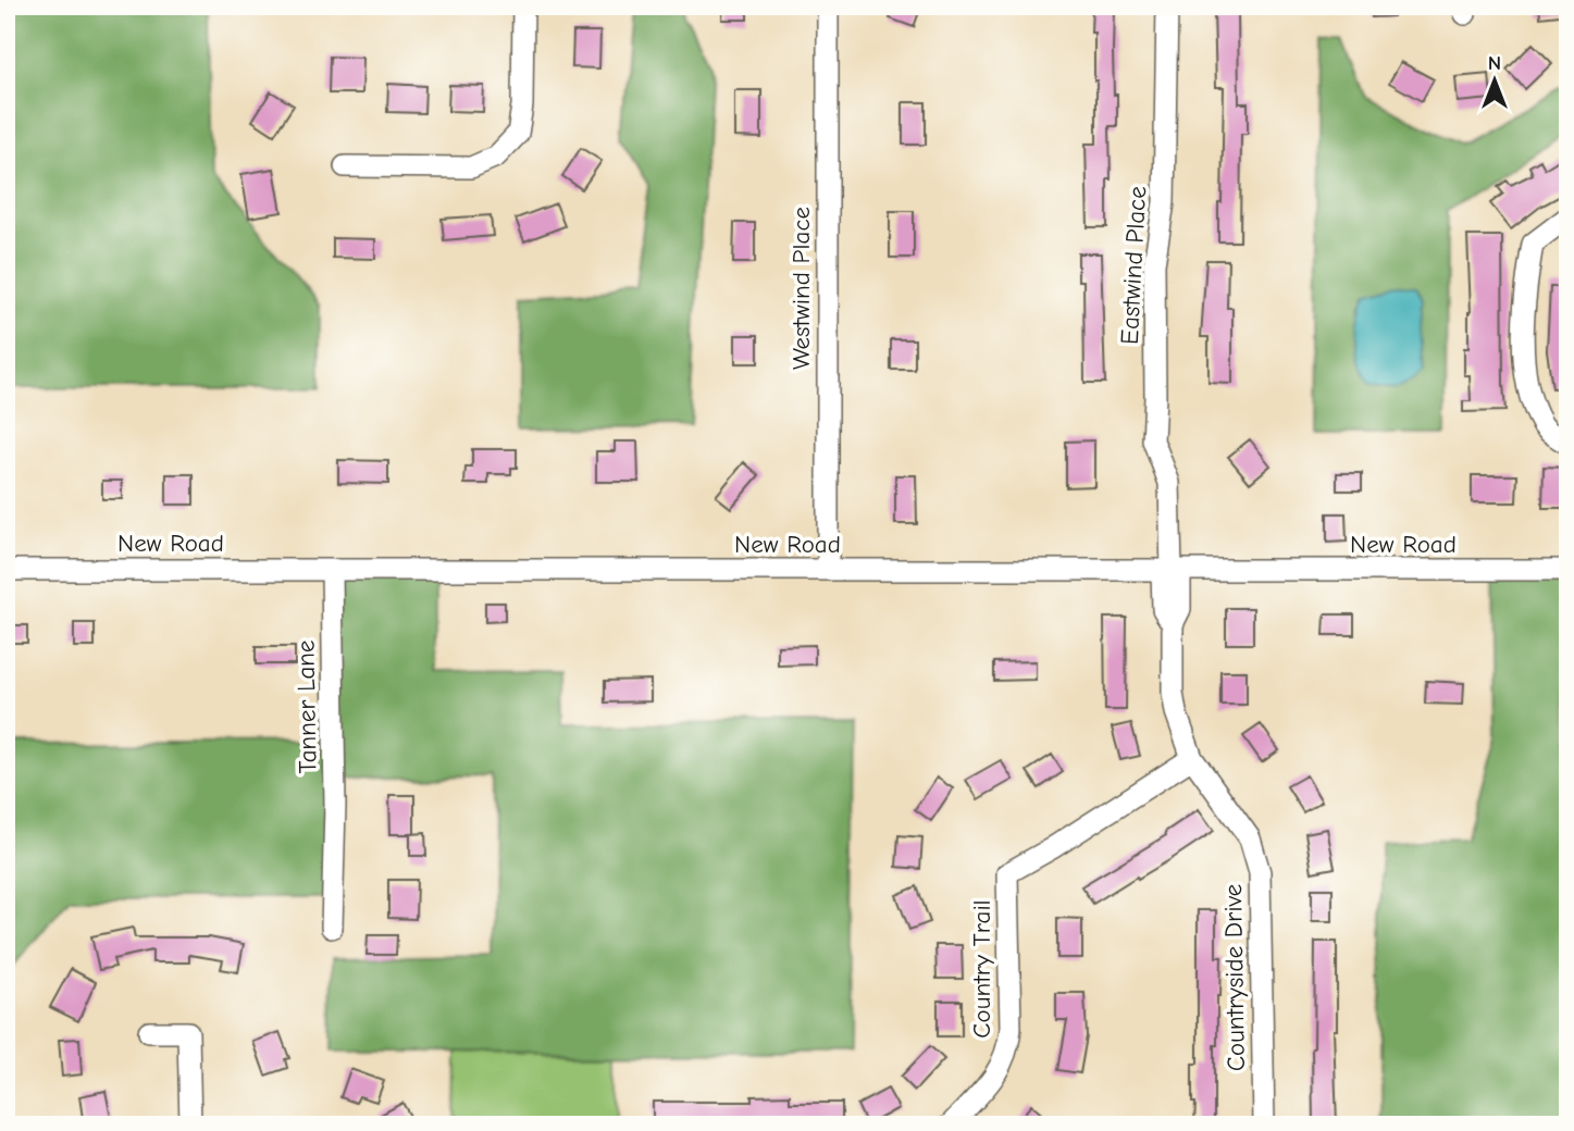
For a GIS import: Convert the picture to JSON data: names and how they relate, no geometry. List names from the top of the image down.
{
  "streets": {
    "street": [
      "Eastwind Place",
      "Westwind Place",
      "New Road",
      "Tanner Lane",
      "Country Trail",
      "Countryside Drive"
    ]
  },
  "crossings": [
    ["Eastwind Place", "New Road"],
    ["Eastwind Place", "Countryside Drive"],
    ["Westwind Place", "New Road"],
    ["New Road", "Tanner Lane"],
    ["New Road", "Countryside Drive"],
    ["Country Trail", "Countryside Drive"]
  ],
  "north": "top"
}
